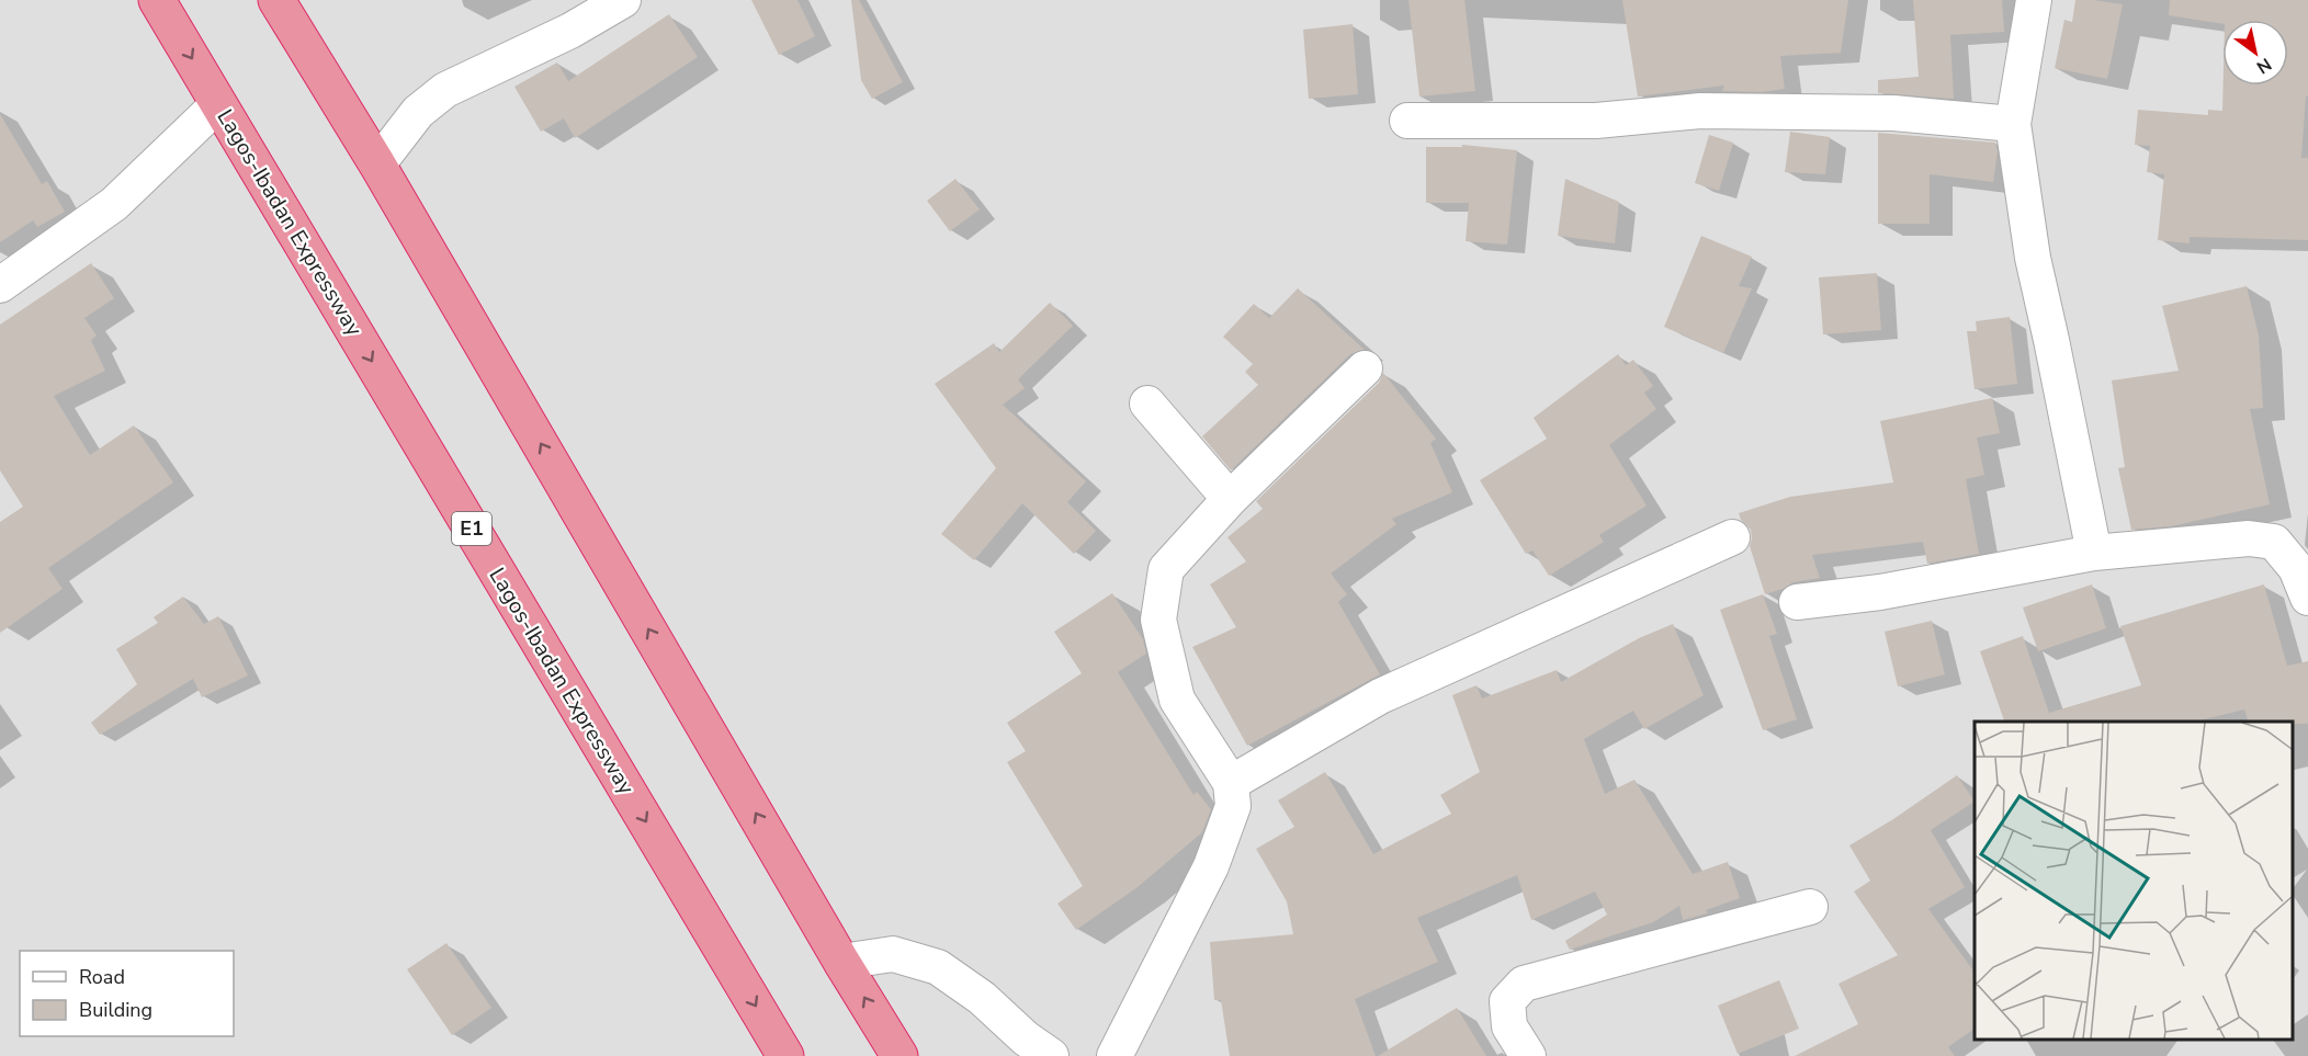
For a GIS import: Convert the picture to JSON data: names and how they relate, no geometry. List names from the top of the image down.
{
  "streets": {
    "highway": ["Lagos-Ibadan Expressway", "E1"]
  },
  "legend": ["Road", "Building"],
  "north": "bottom right"
}
